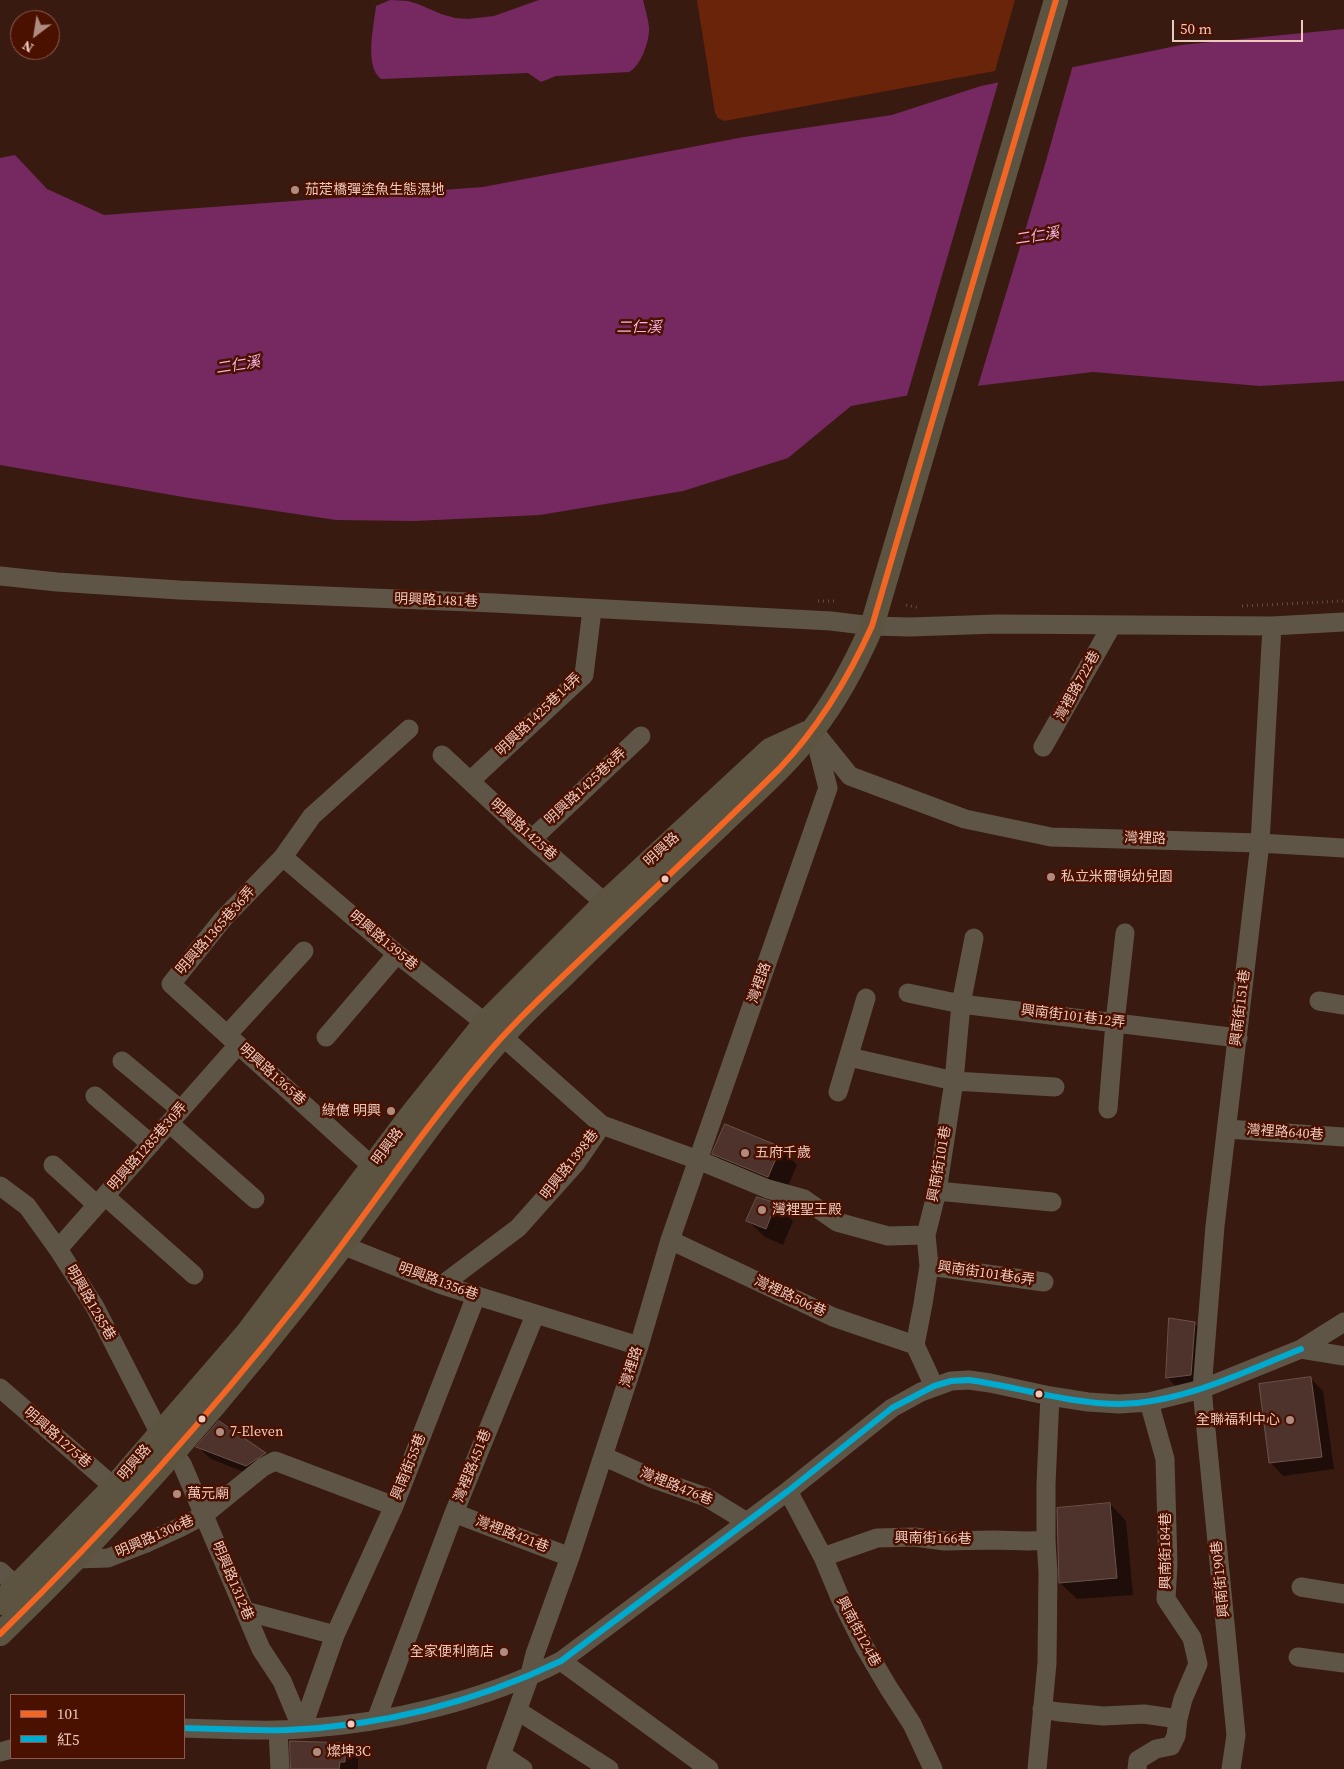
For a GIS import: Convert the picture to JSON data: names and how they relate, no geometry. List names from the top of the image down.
{
  "streets": {
    "main road": ["明興路"],
    "street": [
      "明興路1481巷",
      "灣裡路722巷",
      "明興路1425巷14弄",
      "明興路1425巷8弄",
      "明興路1425巷",
      "灣裡路",
      "明興路1365巷36弄",
      "明興路1395巷",
      "興南街151巷",
      "興南街101巷12弄",
      "明興路1365巷",
      "灣裡路640巷",
      "明興路1285巷30弄",
      "興南街101巷",
      "明興路1398巷",
      "興南街101巷6弄",
      "明興路1356巷",
      "灣裡路506巷",
      "明興路1285巷",
      "明興路1275巷",
      "灣裡路451巷",
      "興南街55巷",
      "灣裡路476巷",
      "灣裡路421巷",
      "明興路1306巷",
      "興南街166巷",
      "興南街184巷",
      "興南街190巷",
      "明興路1312巷",
      "興南街124巷"
    ]
  },
  "crossings": [
    ["明興路1481巷", "明興路1425巷14弄"],
    ["明興路1481巷", "明興路"],
    ["明興路1425巷14弄", "明興路1425巷"],
    ["明興路1425巷8弄", "明興路1425巷"],
    ["明興路1425巷", "明興路"],
    ["灣裡路", "明興路"],
    ["灣裡路", "興南街151巷"],
    ["灣裡路", "灣裡路506巷"],
    ["灣裡路", "灣裡路476巷"],
    ["灣裡路", "灣裡路421巷"],
    ["明興路", "明興路1395巷"],
    ["明興路", "明興路1365巷"],
    ["明興路", "明興路1398巷"],
    ["明興路", "明興路1356巷"],
    ["明興路", "明興路1285巷"],
    ["明興路", "明興路1275巷"],
    ["明興路", "明興路1306巷"],
    ["明興路", "明興路1312巷"],
    ["明興路1365巷36弄", "明興路1395巷"],
    ["明興路1365巷36弄", "明興路1365巷"],
    ["明興路1395巷", "明興路1398巷"],
    ["興南街151巷", "興南街101巷12弄"],
    ["興南街151巷", "灣裡路640巷"],
    ["興南街151巷", "興南街190巷"],
    ["興南街101巷12弄", "興南街101巷"],
    ["明興路1365巷", "明興路1285巷30弄"],
    ["明興路1285巷30弄", "明興路1285巷"],
    ["興南街101巷", "興南街101巷6弄"],
    ["興南街101巷", "灣裡路506巷"],
    ["明興路1398巷", "明興路1356巷"],
    ["明興路1356巷", "灣裡路451巷"],
    ["明興路1356巷", "興南街55巷"],
    ["明興路1285巷", "明興路1312巷"],
    ["灣裡路451巷", "灣裡路421巷"],
    ["興南街55巷", "明興路1306巷"],
    ["興南街55巷", "明興路1312巷"],
    ["明興路1306巷", "明興路1312巷"],
    ["興南街166巷", "興南街124巷"]
  ],
  "water": ["二仁溪"],
  "places": [
    "茄萣橋彈塗魚生態濕地",
    "私立米爾頓幼兒園",
    "綠億 明興",
    "五府千歲",
    "灣裡聖王殿",
    "全聯福利中心",
    "7-Eleven",
    "萬元廟",
    "全家便利商店",
    "燦坤3C"
  ],
  "lines": ["transit line 101", "transit line 紅5"],
  "legend": ["101", "紅5"],
  "scale_bar": "50 m",
  "north": "bottom left"
}
